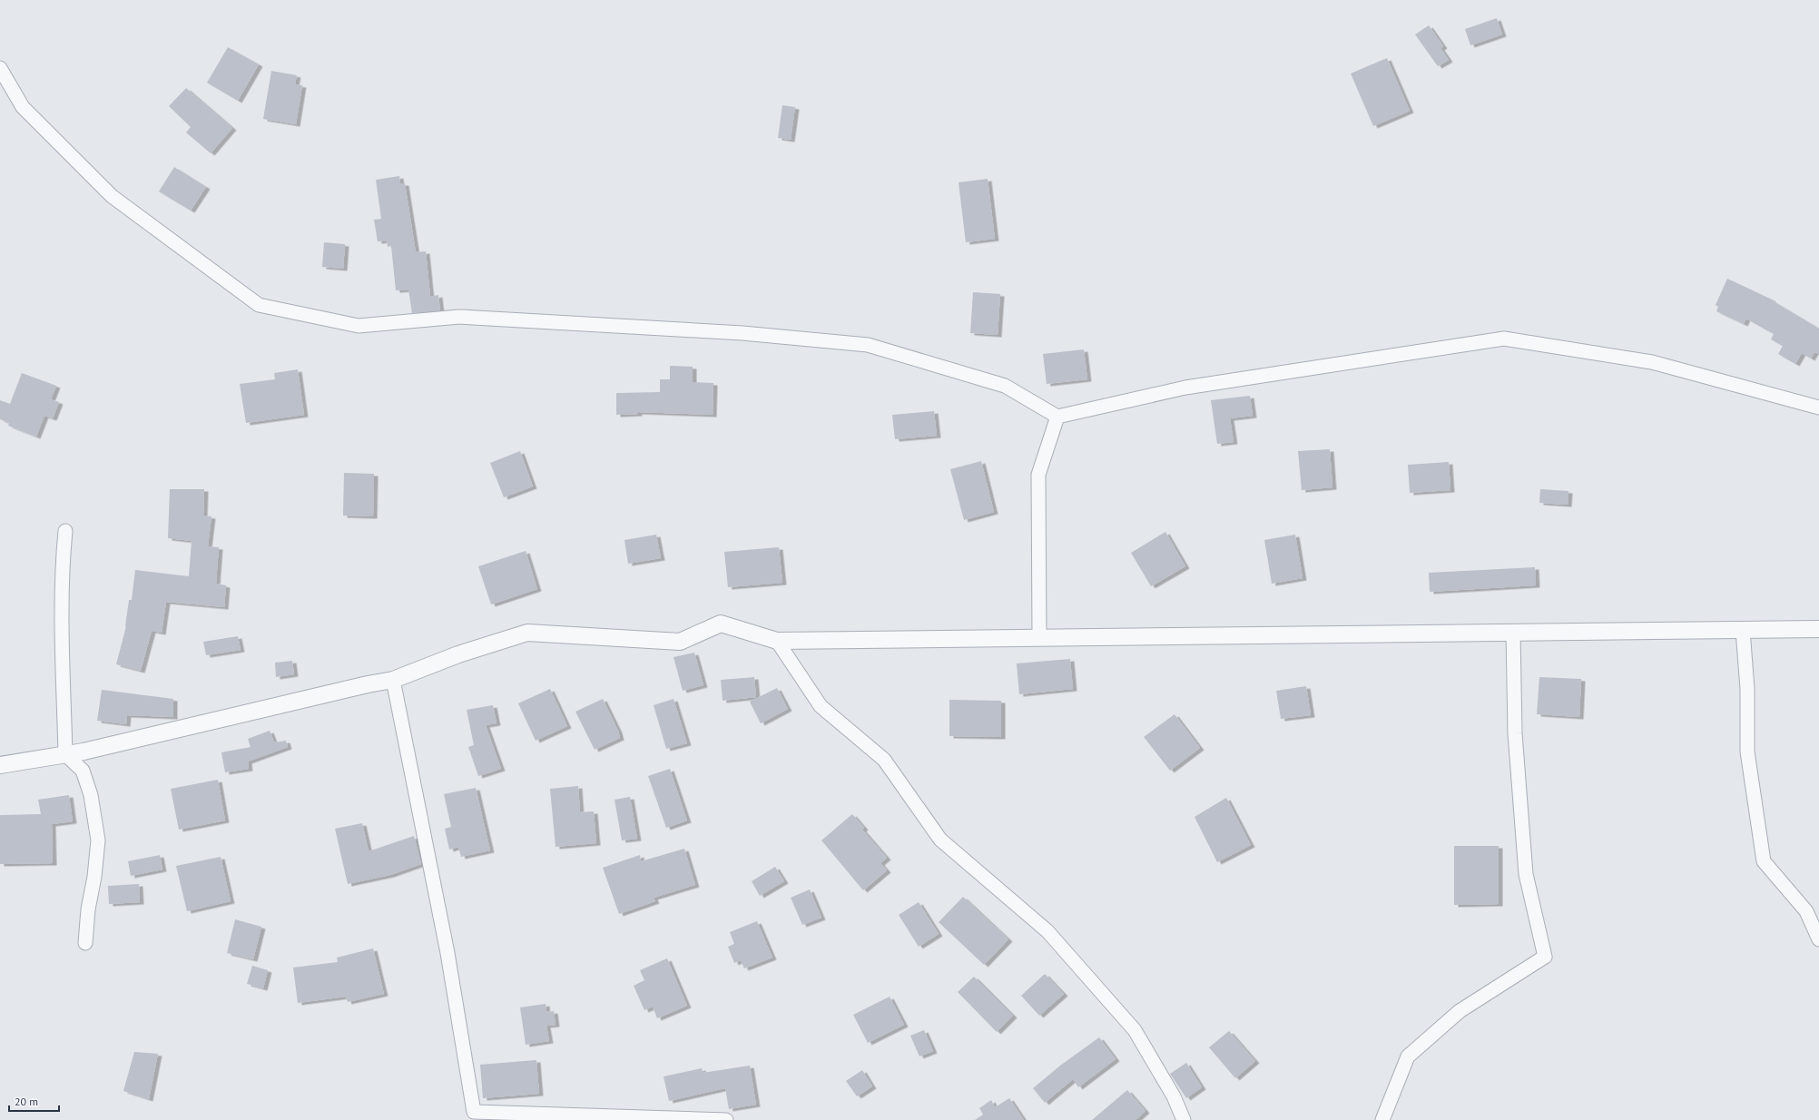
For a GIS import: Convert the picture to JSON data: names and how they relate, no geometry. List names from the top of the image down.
{
  "scale_bar": "20 m"
}
